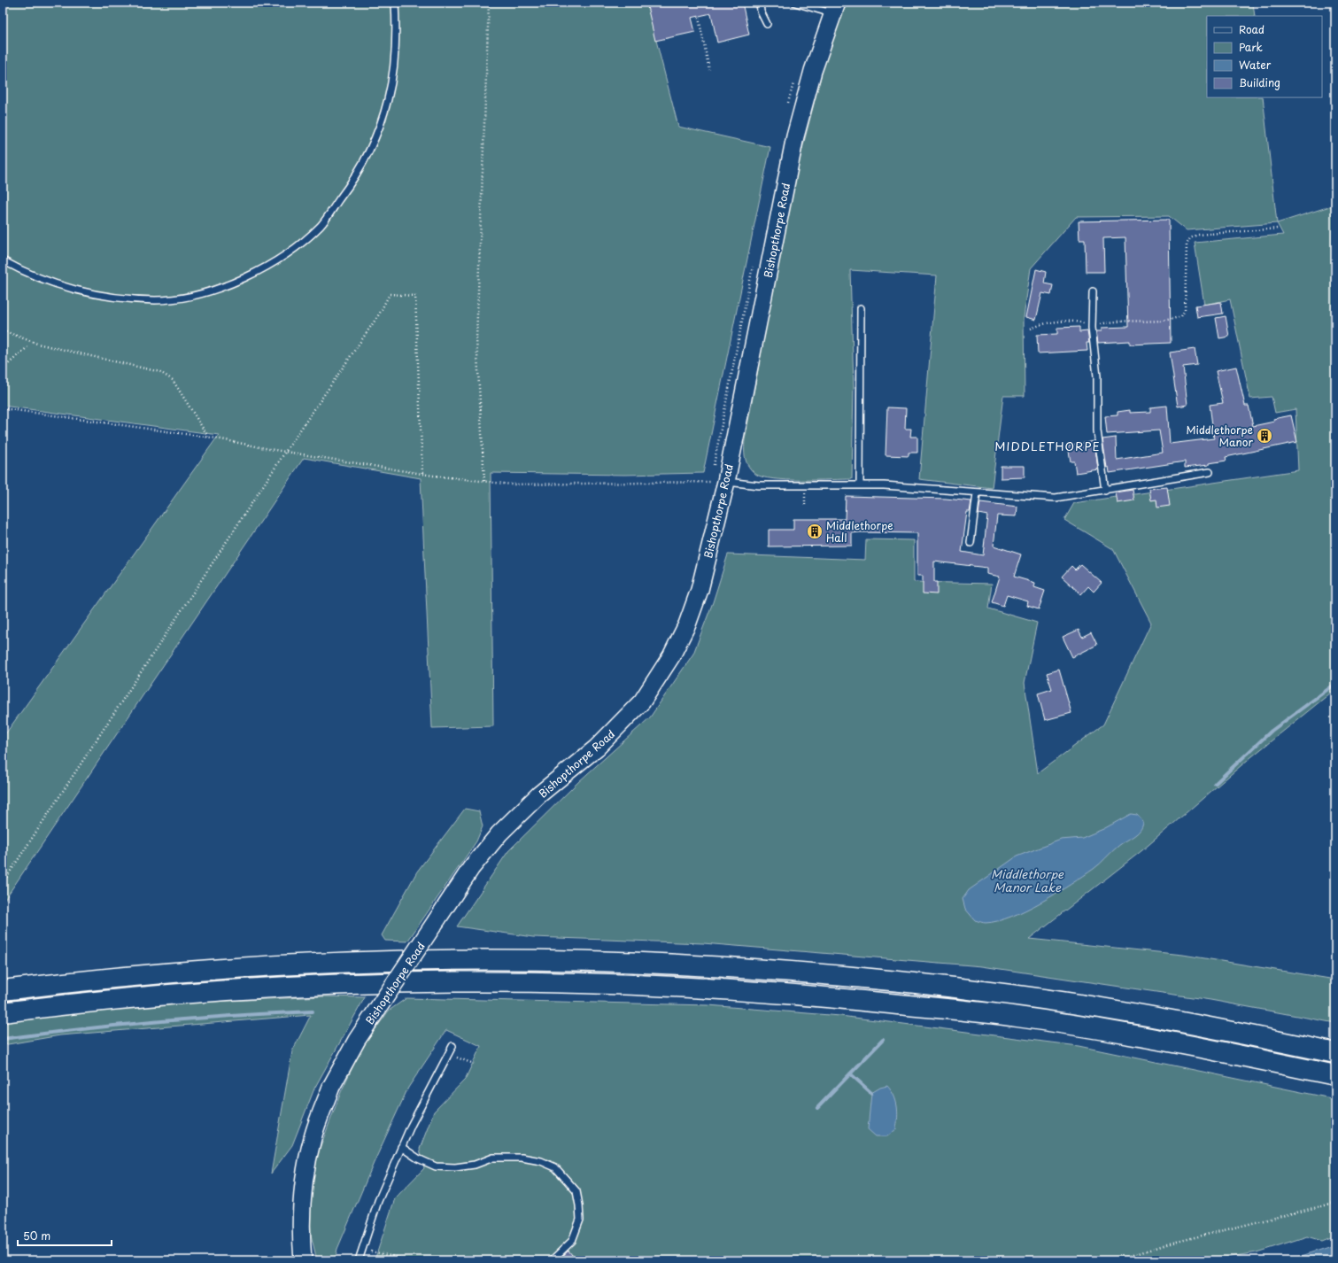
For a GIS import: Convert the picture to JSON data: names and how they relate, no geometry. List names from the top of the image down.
{
  "streets": {
    "street": ["Bishopthorpe Road"]
  },
  "districts": ["MIDDLETHORPE"],
  "water": ["Middlethorpe Manor Lake"],
  "places": {
    "building": ["Middlethorpe Manor", "Middlethorpe Hall"]
  },
  "legend": [
    "Road",
    "Park",
    "Water",
    "Building"
  ],
  "scale_bar": "50 m"
}
